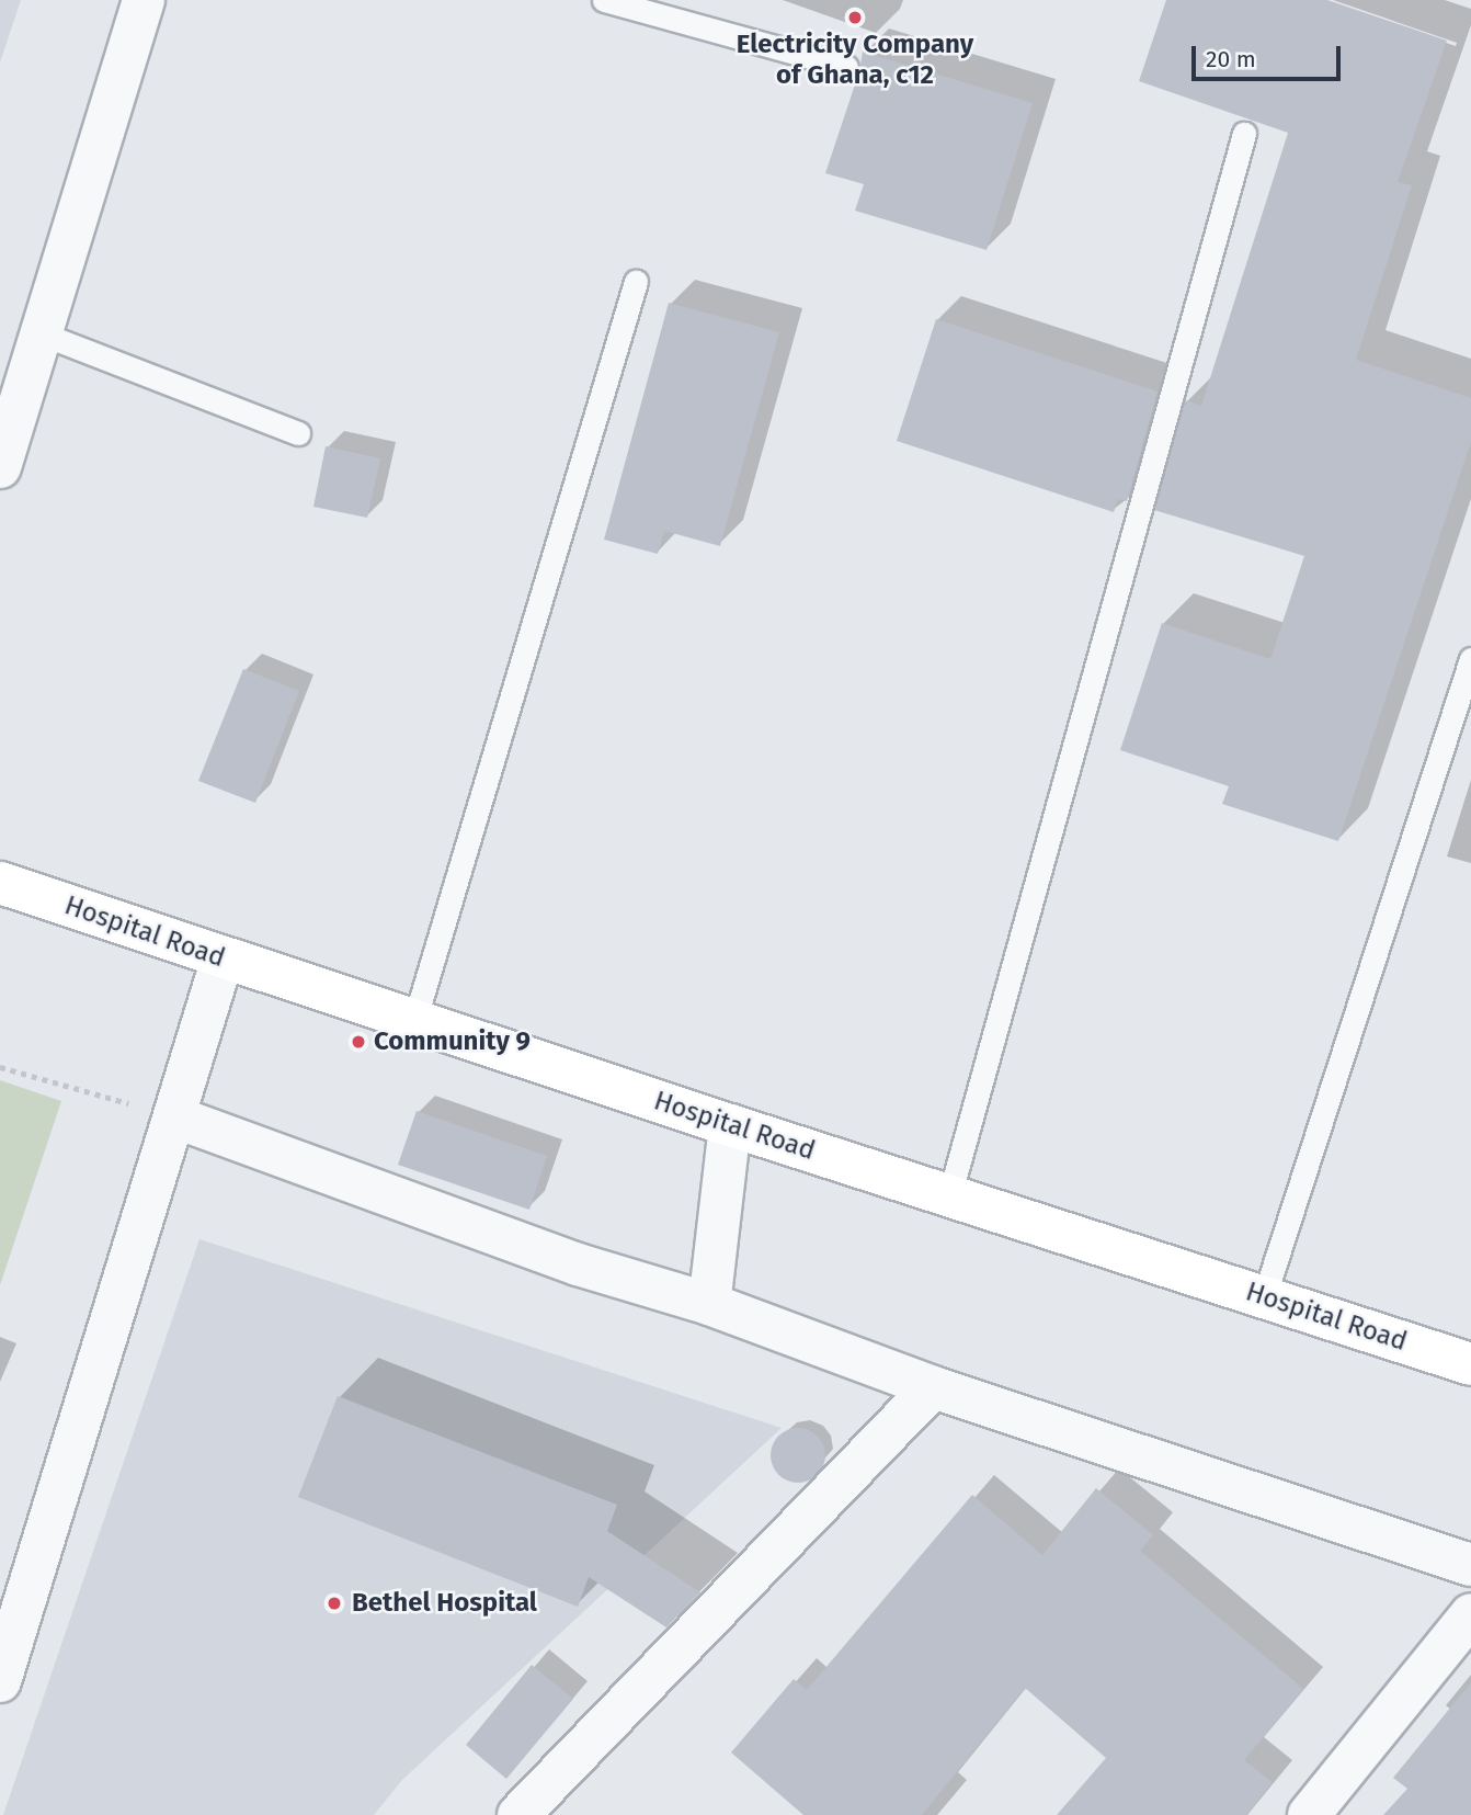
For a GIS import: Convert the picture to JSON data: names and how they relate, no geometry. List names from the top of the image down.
{
  "streets": {
    "main road": ["Hospital Road"]
  },
  "places": ["Electricity Company of Ghana, c12", "Community 9", "Bethel Hospital"],
  "scale_bar": "20 m"
}
